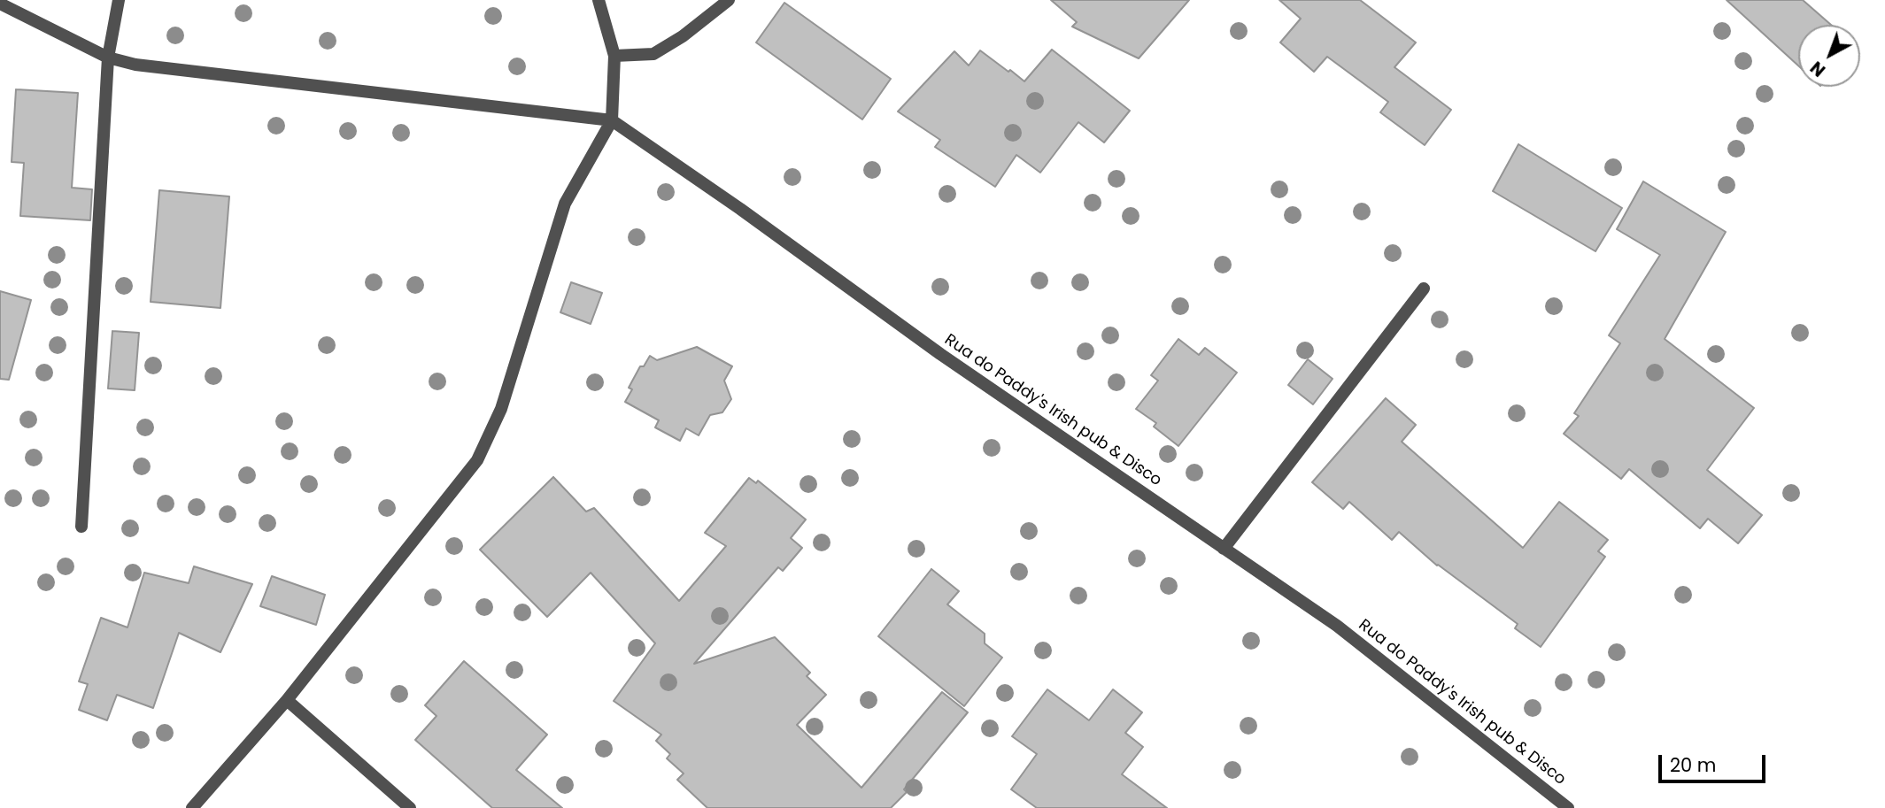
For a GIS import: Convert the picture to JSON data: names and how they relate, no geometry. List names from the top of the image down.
{
  "streets": {
    "street": ["Rua do Paddy's Irish pub & Disco"]
  },
  "scale_bar": "20 m",
  "north": "bottom left"
}
